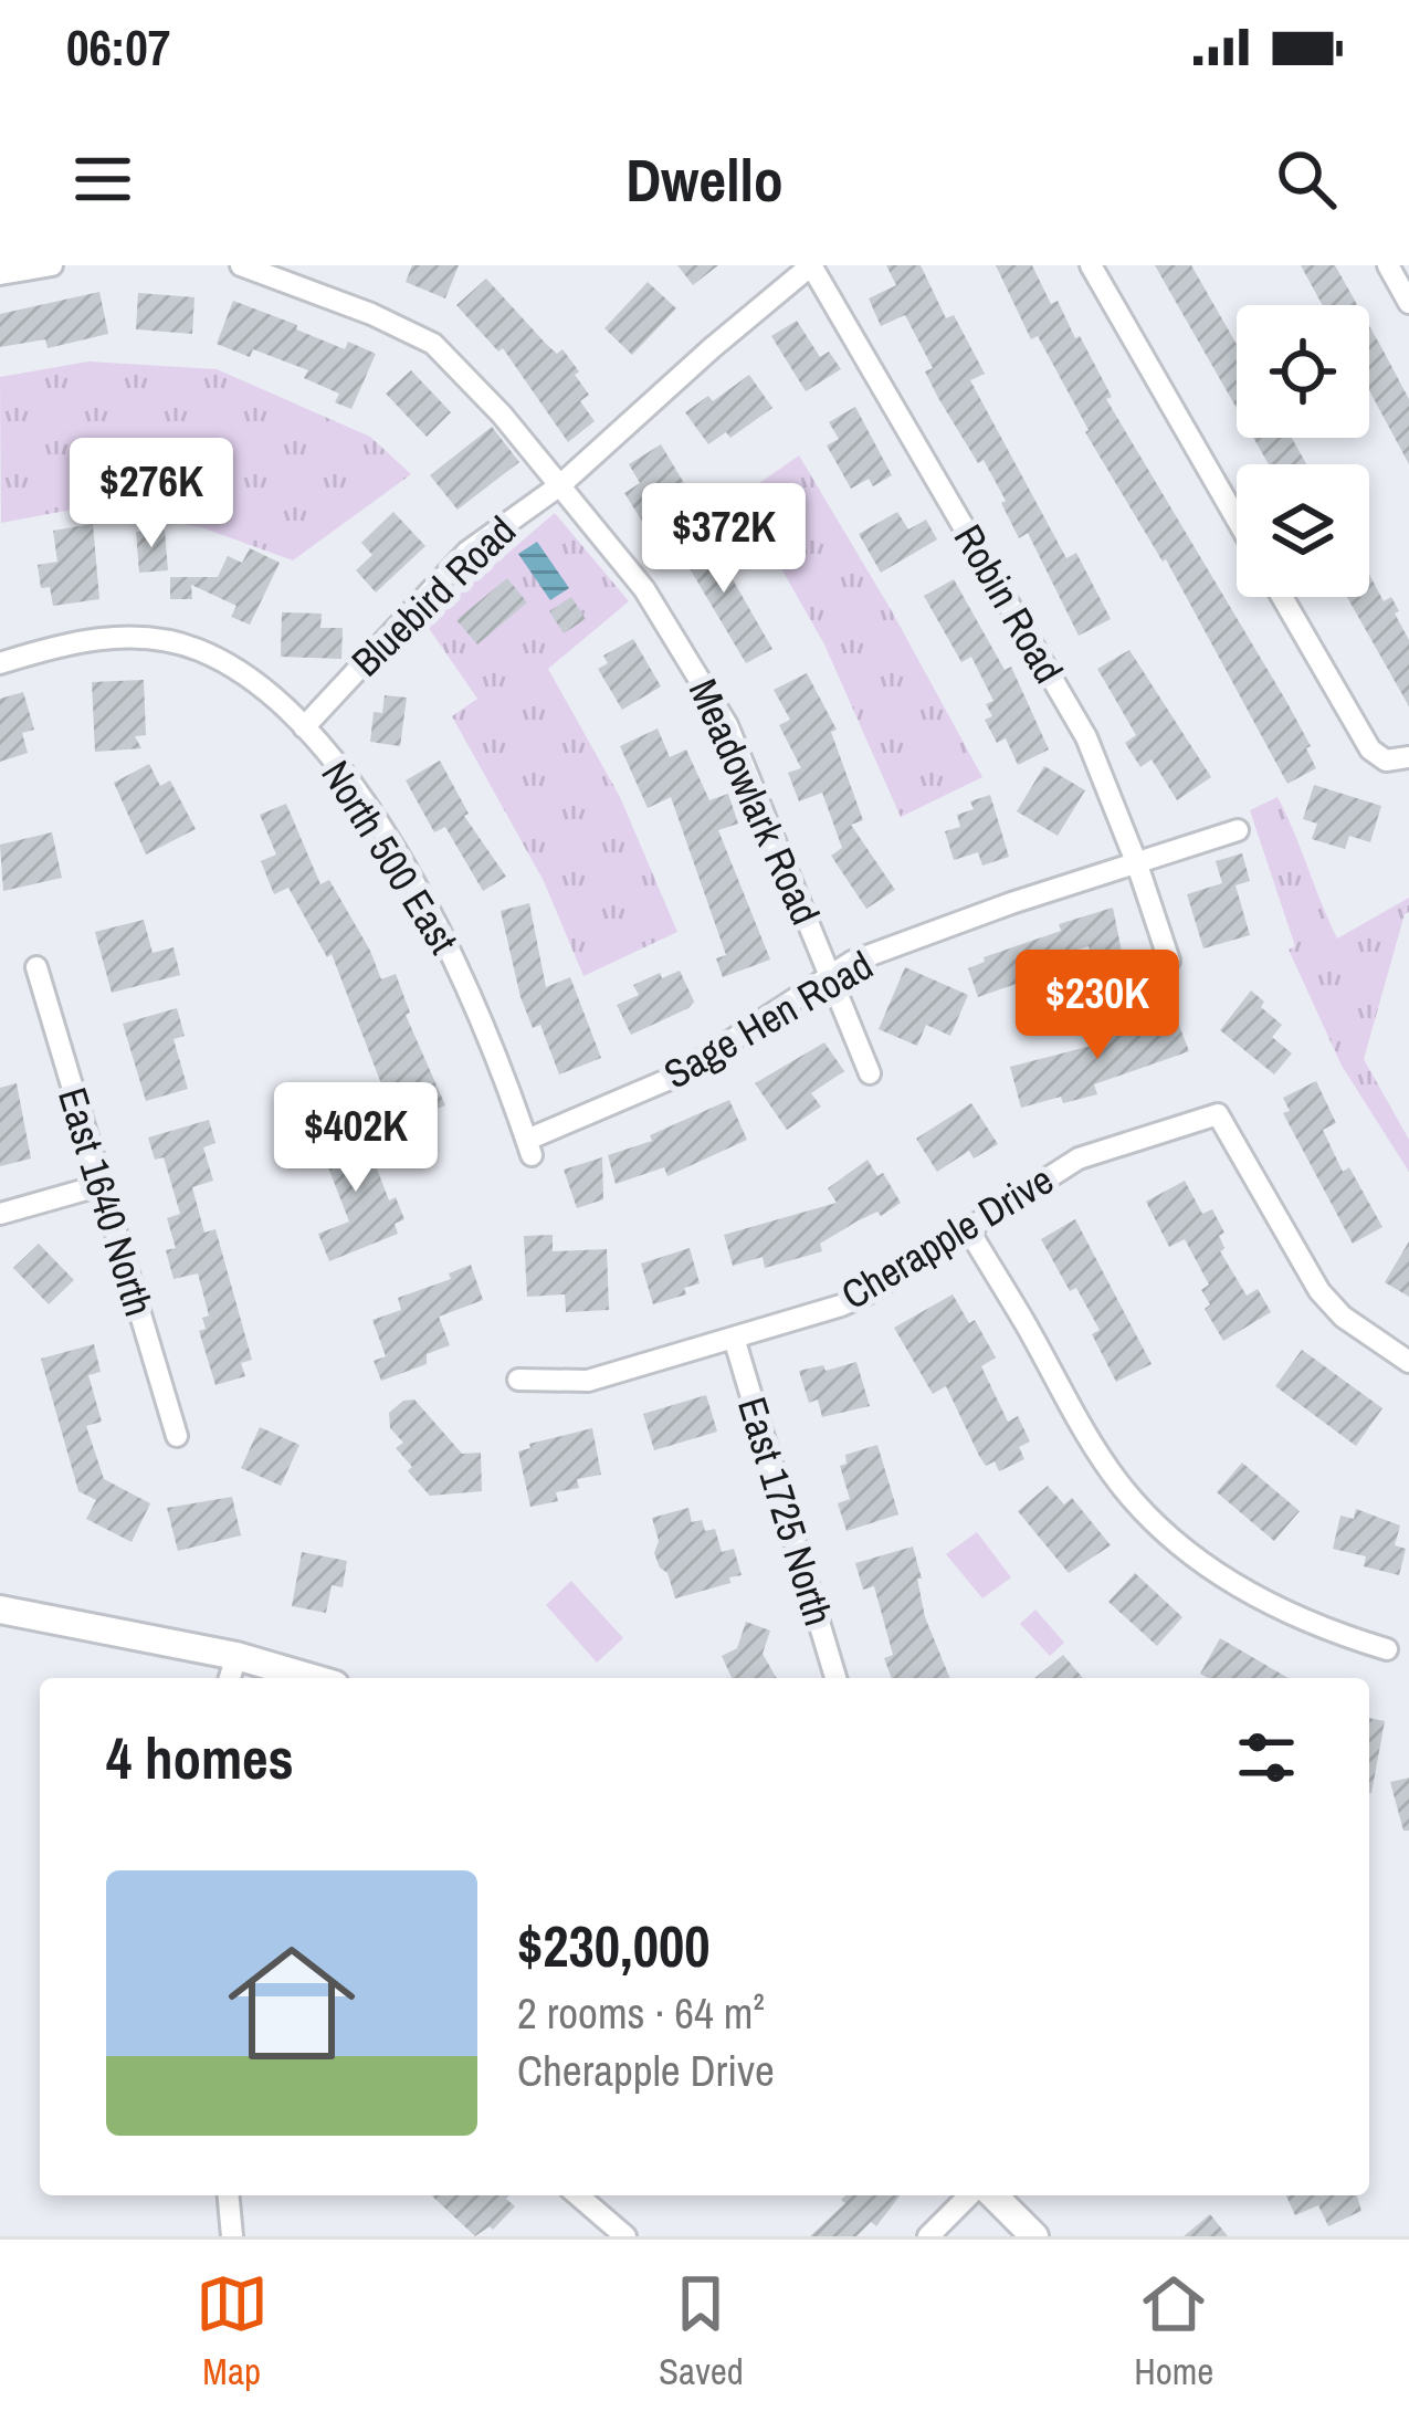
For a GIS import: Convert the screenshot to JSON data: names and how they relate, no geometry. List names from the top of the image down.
{
  "streets": {
    "street": [
      "Bluebird Road",
      "Robin Road",
      "Meadowlark Road",
      "North 500 East",
      "Sage Hen Road",
      "East 1640 North",
      "Cherapple Drive",
      "East 1725 North"
    ]
  },
  "crossings": [
    ["Bluebird Road", "Robin Road"],
    ["Bluebird Road", "Meadowlark Road"],
    ["Bluebird Road", "North 500 East"],
    ["Robin Road", "Sage Hen Road"],
    ["Meadowlark Road", "Sage Hen Road"],
    ["North 500 East", "Sage Hen Road"],
    ["Cherapple Drive", "East 1725 North"]
  ],
  "page": {
    "status": "06:07",
    "header": "Dwello",
    "price": [
      "$276K",
      "$372K",
      "$230K",
      "$402K"
    ],
    "heading": "4 homes",
    "list": [
      {
        "name": "$230,000",
        "note": "2 rooms · 64 m² · Cherapple Drive"
      }
    ],
    "tabs": ["Map", "Saved", "Home"]
  }
}
